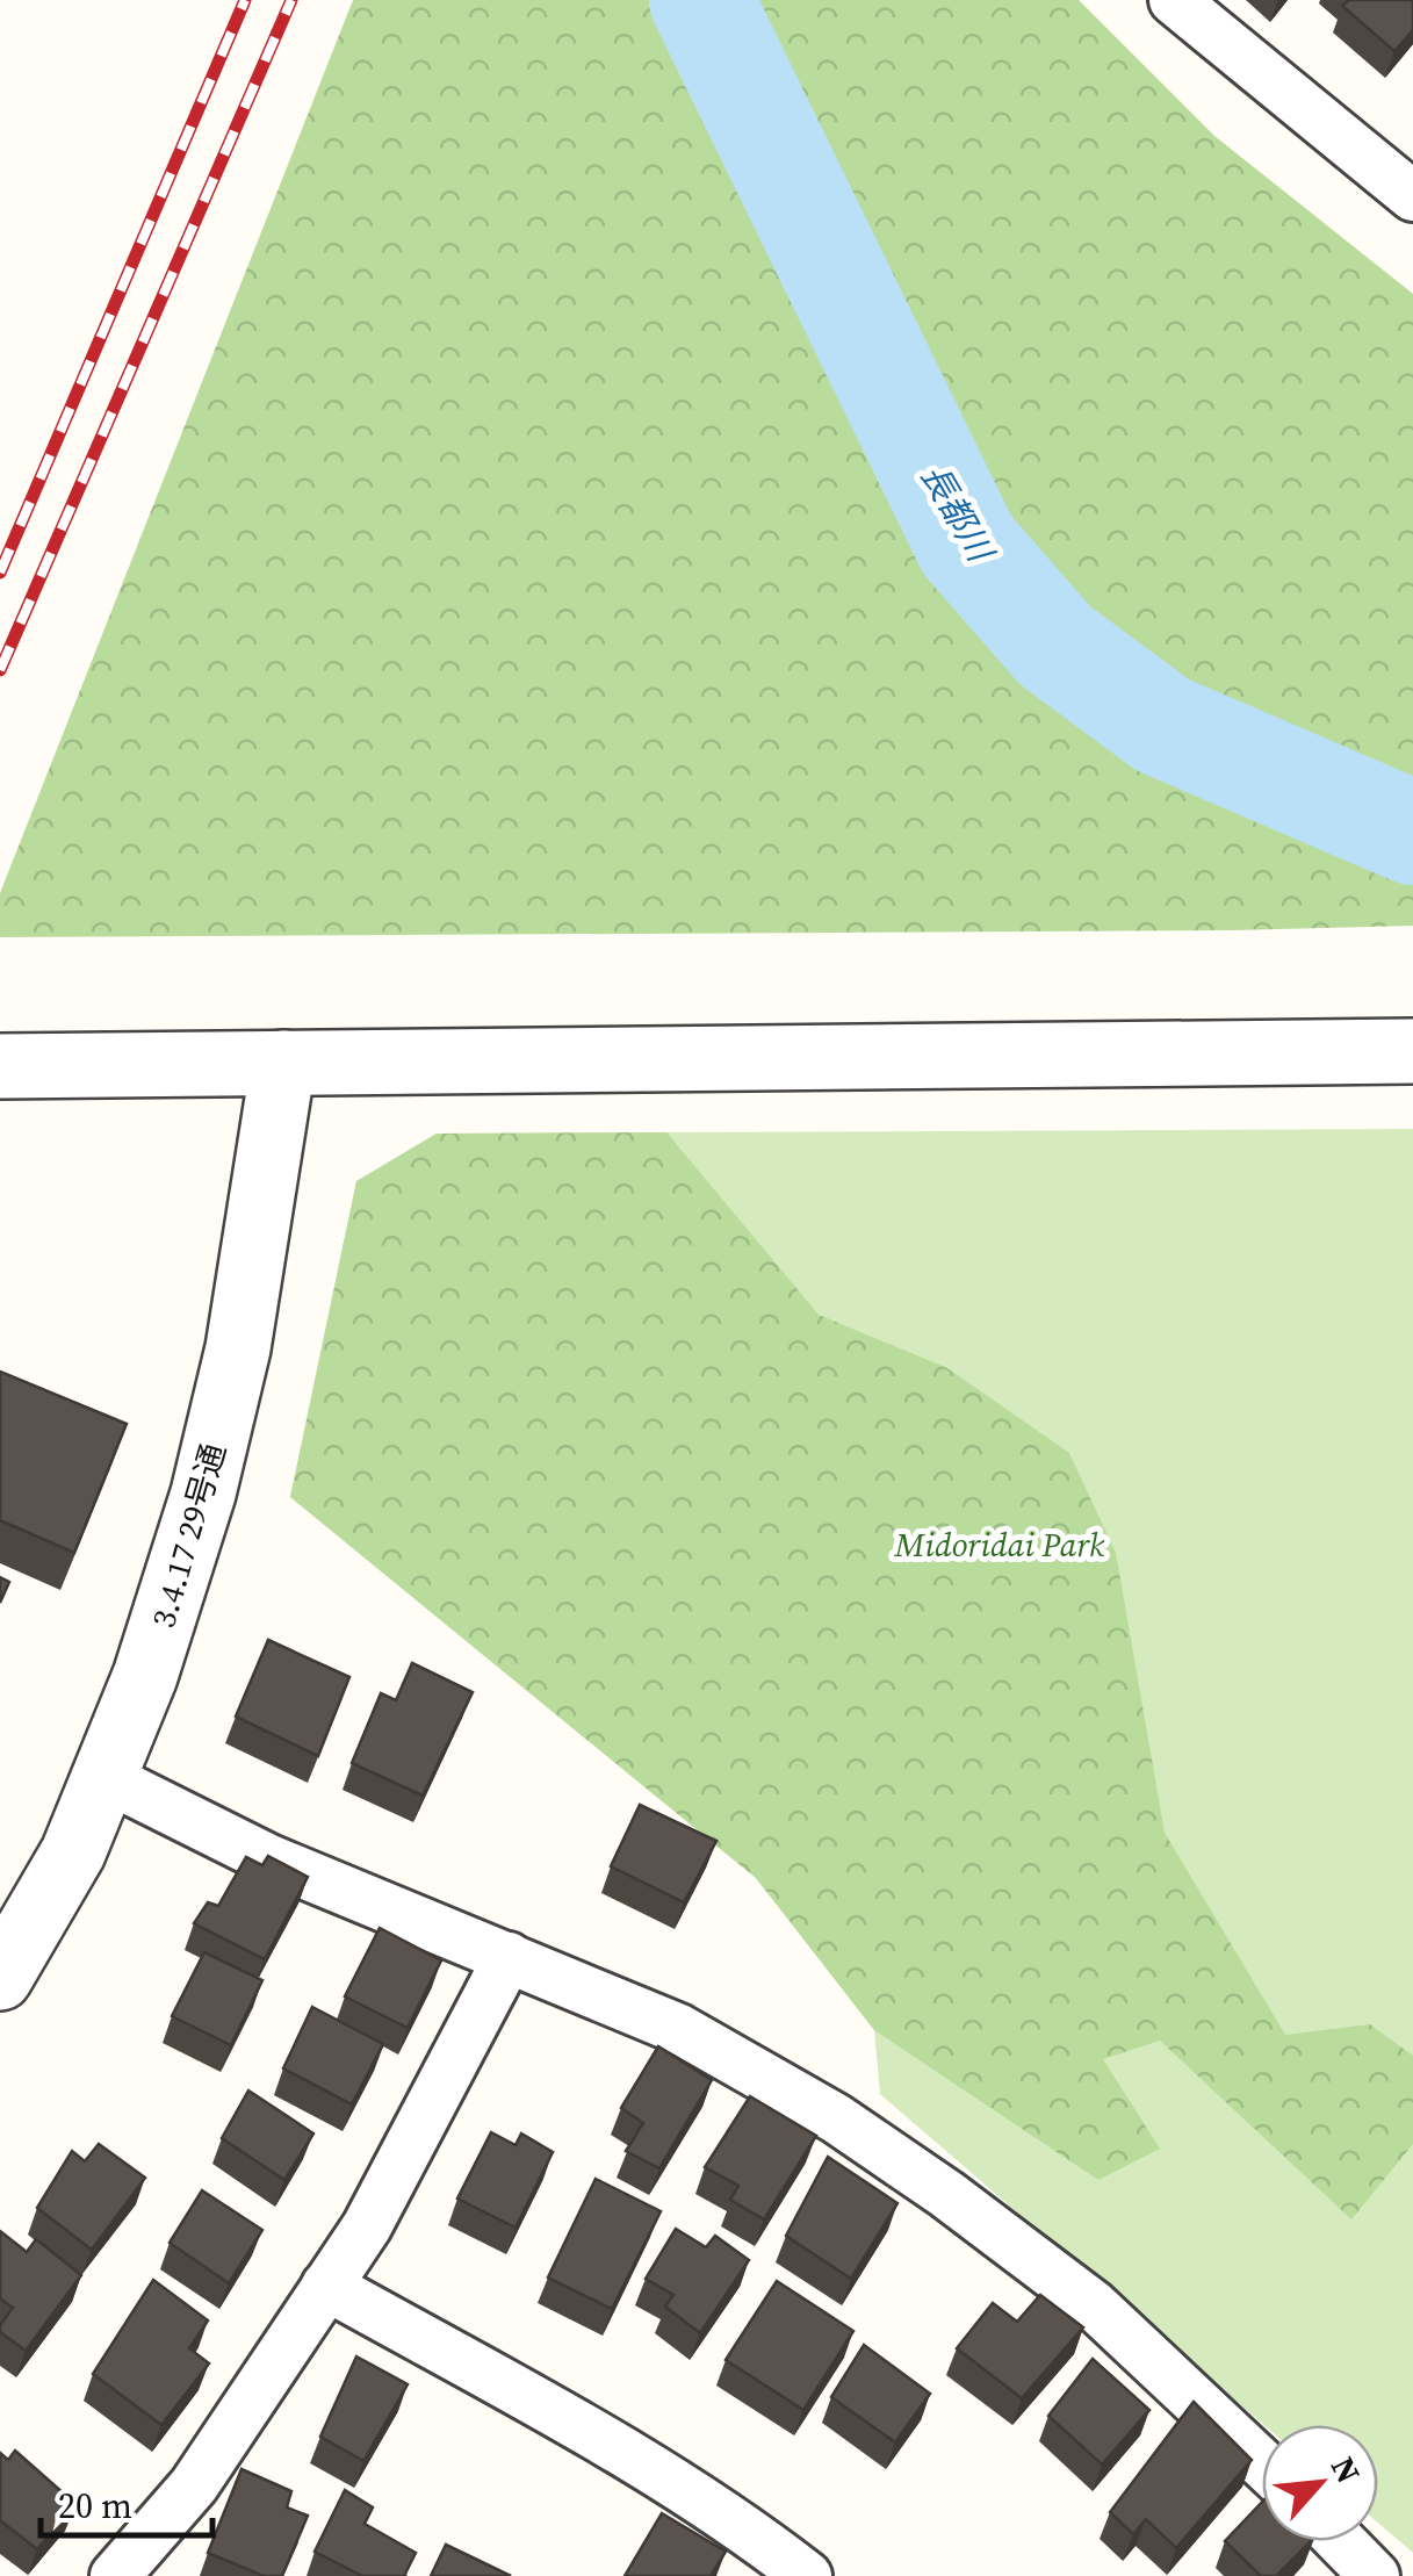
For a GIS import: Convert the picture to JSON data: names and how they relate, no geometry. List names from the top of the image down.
{
  "streets": {
    "street": ["3.4.17 29号通"]
  },
  "water": ["長都川"],
  "parks": ["Midoridai Park"],
  "scale_bar": "20 m",
  "north": "top right"
}
